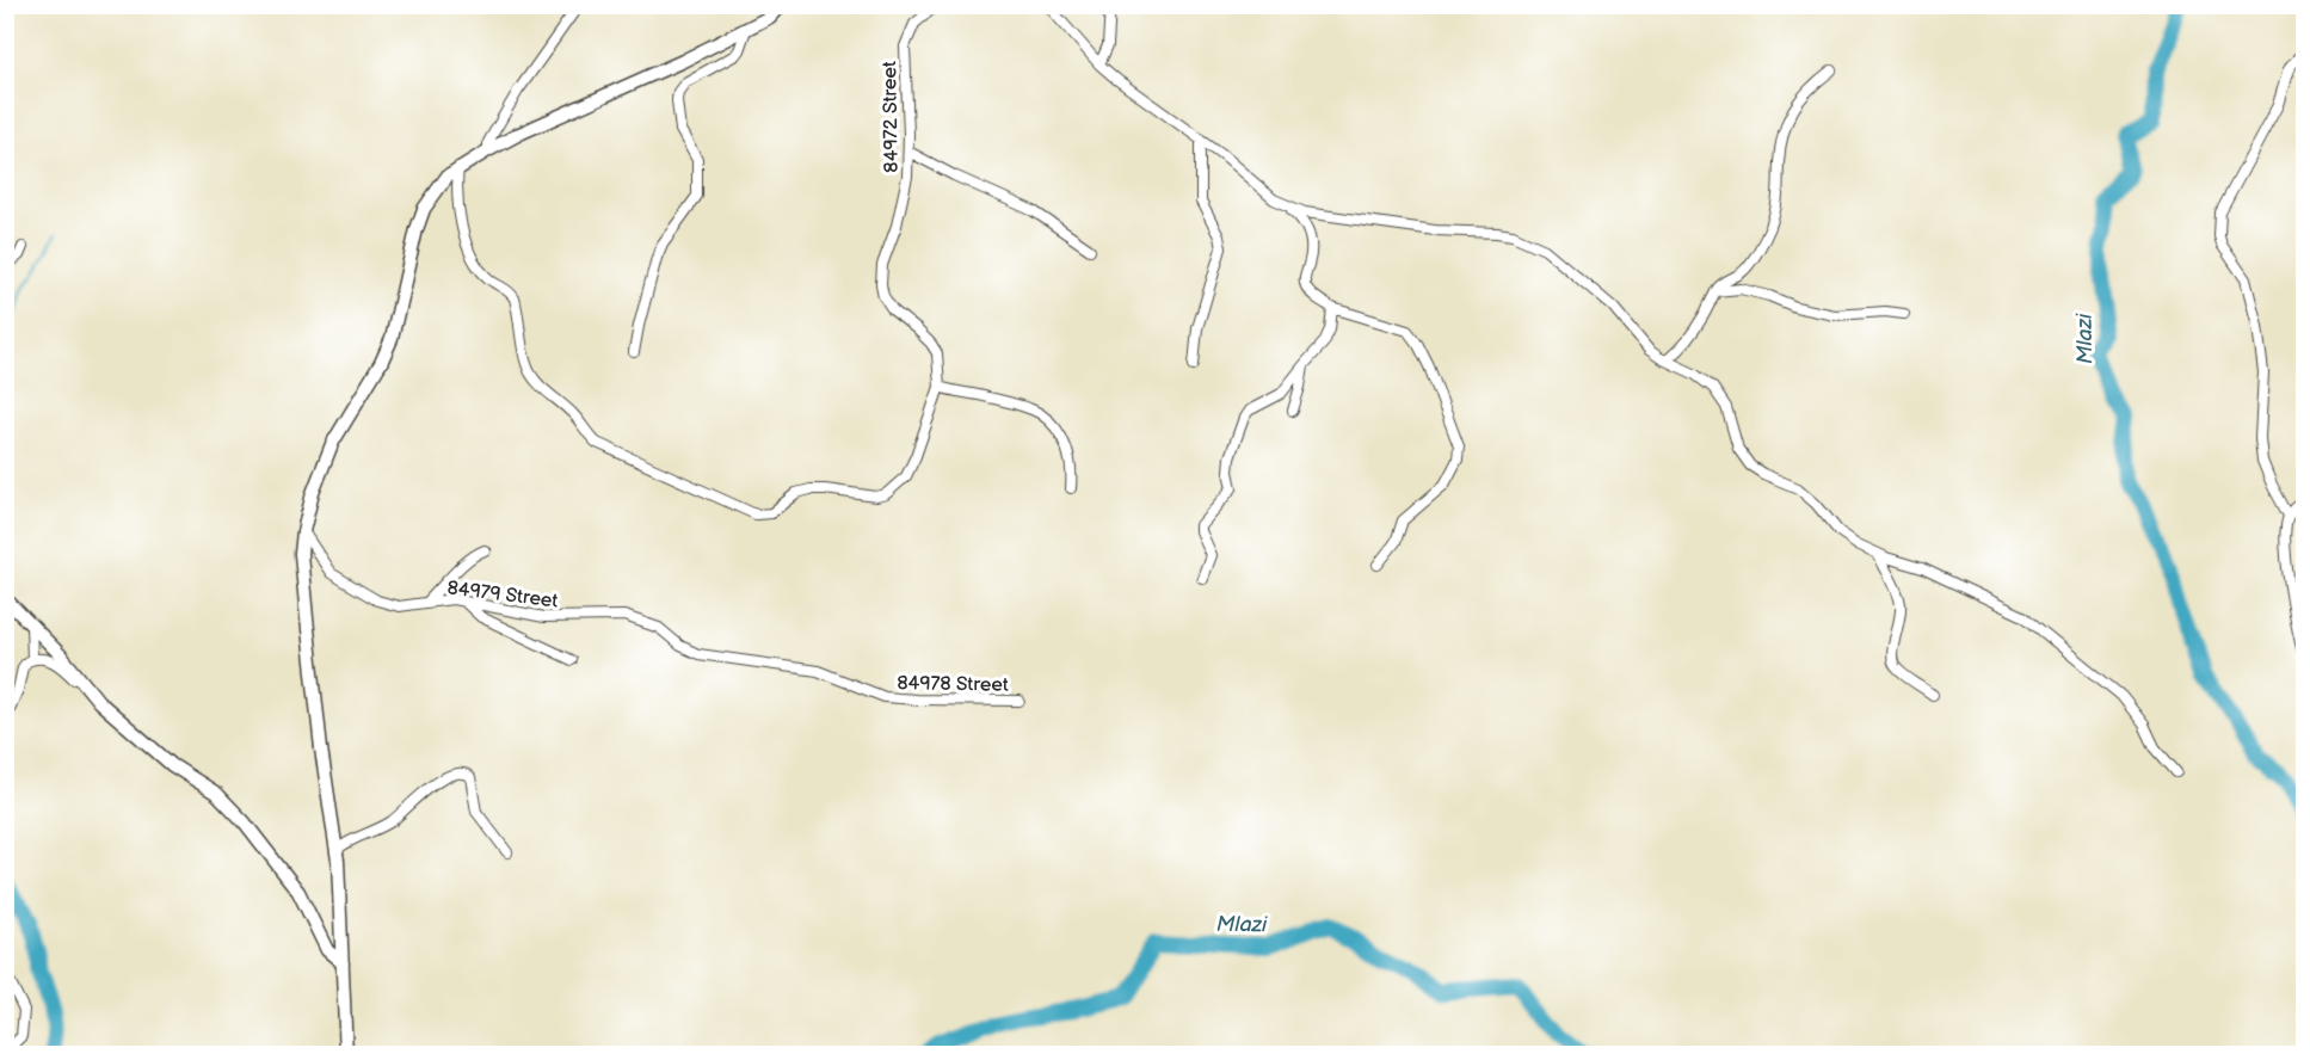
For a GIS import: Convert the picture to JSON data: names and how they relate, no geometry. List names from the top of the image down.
{
  "streets": {
    "street": ["84972 Street", "84979 Street", "84978 Street"]
  },
  "crossings": [
    ["84979 Street", "84978 Street"]
  ],
  "water": ["Mlazi"]
}
